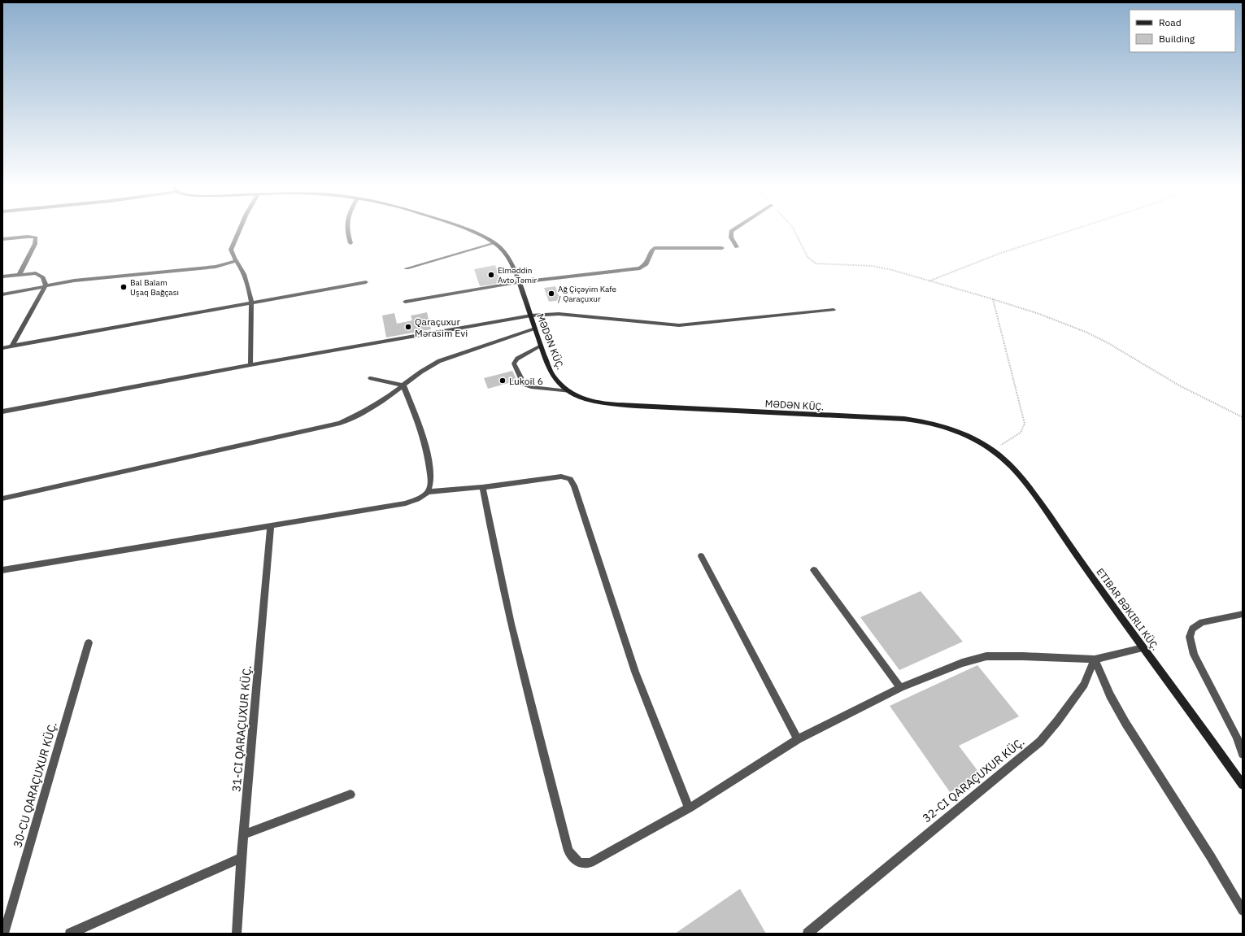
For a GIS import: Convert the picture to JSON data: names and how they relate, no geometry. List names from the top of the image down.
{
  "streets": {
    "main road": ["MƏDƏN KÜÇ.", "ETIBAR BƏKIRLI KÜÇ."],
    "street": ["31-CI QARAÇUXUR KÜÇ.", "32-CI QARAÇUXUR KÜÇ.", "30-CU QARAÇUXUR KÜÇ."]
  },
  "crossings": [
    ["MƏDƏN KÜÇ.", "ETIBAR BƏKIRLI KÜÇ."]
  ],
  "places": [
    "Elməddin Avto Təmir",
    "Bal Balam Uşaq Bağçası",
    "Ağ Çiçəyim Kafe / Qaraçuxur",
    "Qaraçuxur Mərasim Evi",
    "Lukoil 6"
  ],
  "legend": ["Road", "Building"]
}
